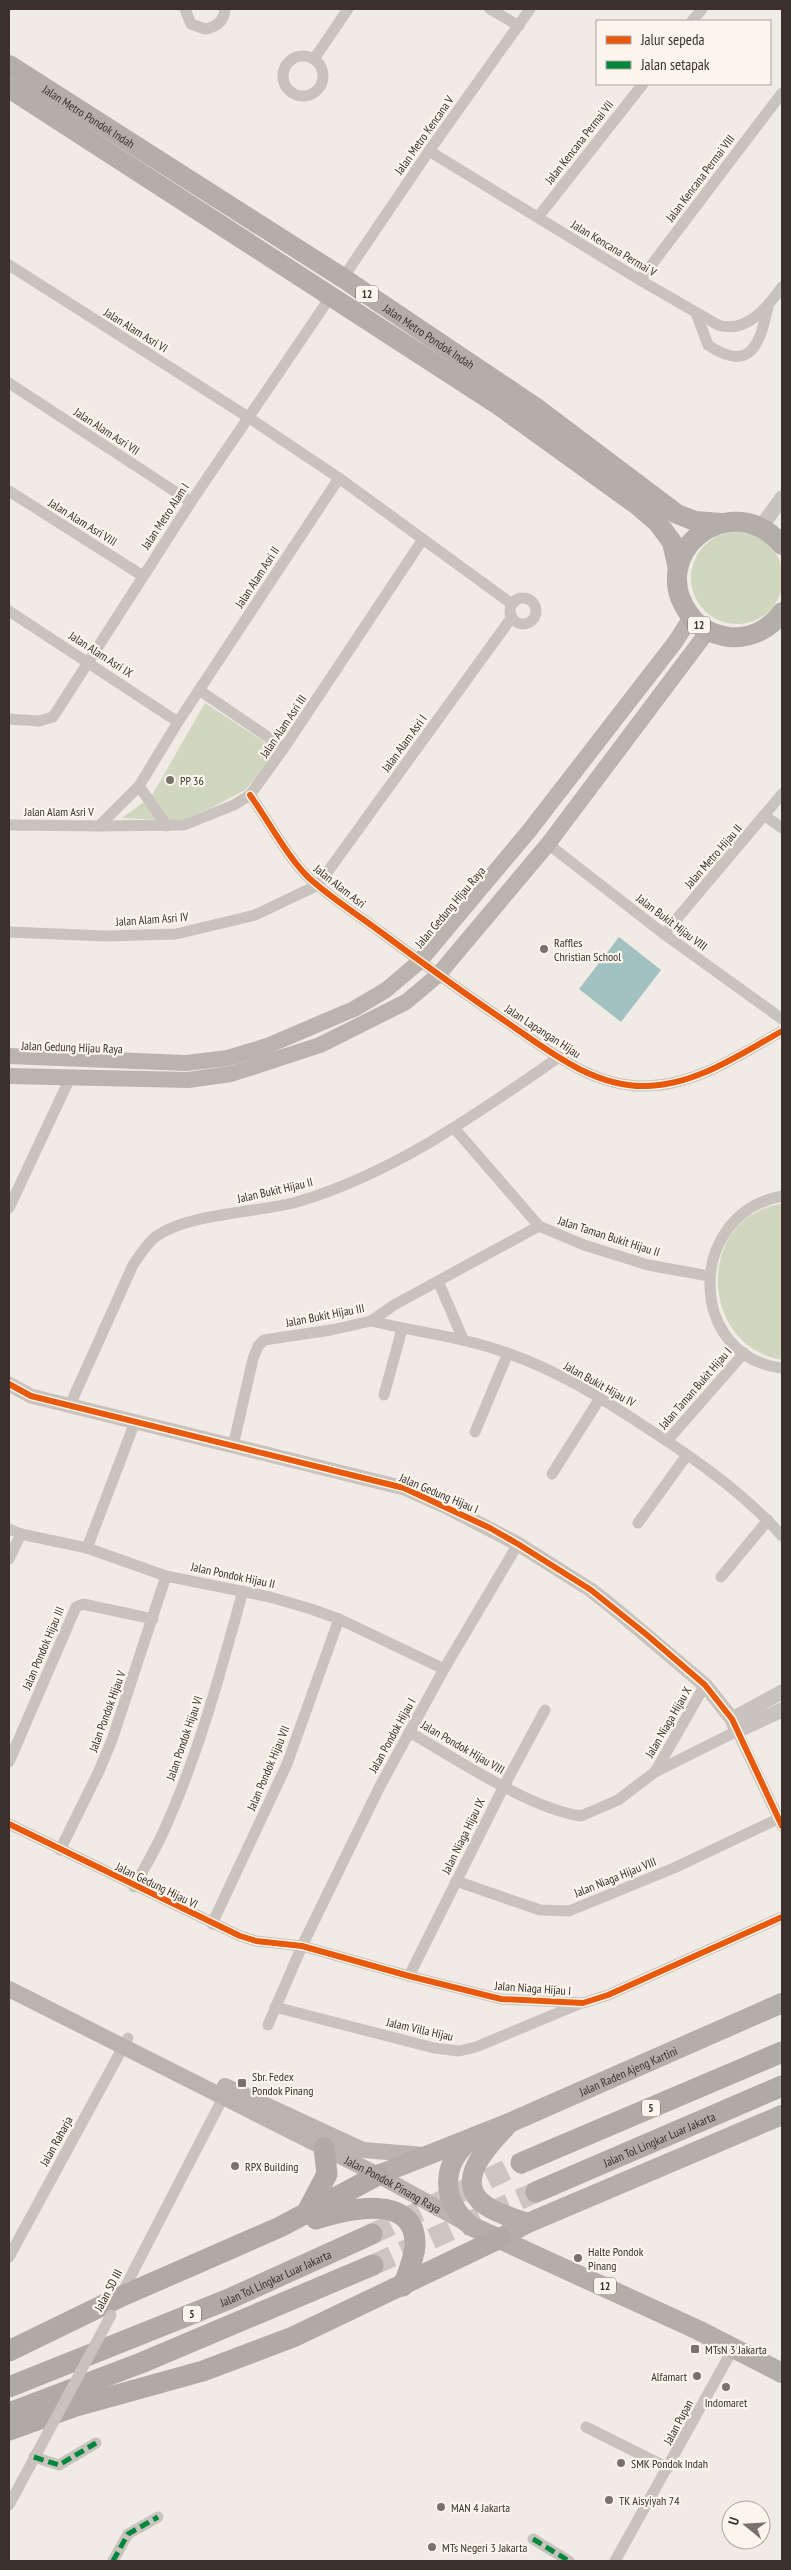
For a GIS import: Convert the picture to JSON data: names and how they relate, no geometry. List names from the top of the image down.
{
  "streets": {
    "highway": [
      "Jalan Metro Pondok Indah",
      "12",
      "Jalan Raden Ajeng Kartini",
      "5",
      "Jalan Tol Lingkar Luar Jakarta",
      "Jalan Pondok Pinang Raya"
    ],
    "main road": ["Jalan Gedung Hijau Raya"],
    "street": [
      "Jalan Metro Kencana V",
      "Jalan Kencana Permai VII",
      "Jalan Kencana Permai VIII",
      "Jalan Kencana Permai V",
      "Jalan Alam Asri VI",
      "Jalan Alam Asri VII",
      "Jalan Metro Alam I",
      "Jalan Alam Asri VIII",
      "Jalan Alam Asri II",
      "Jalan Alam Asri IX",
      "Jalan Alam Asri III",
      "Jalan Alam Asri I",
      "Jalan Alam Asri V",
      "Jalan Metro Hijau II",
      "Jalan Alam Asri",
      "Jalan Alam Asri IV",
      "Jalan Bukit Hijau VIII",
      "Jalan Lapangan Hijau",
      "Jalan Bukit Hijau II",
      "Jalan Taman Bukit Hijau II",
      "Jalan Bukit Hijau III",
      "Jalan Bukit Hijau IV",
      "Jalan Taman Bukit Hijau I",
      "Jalan Gedung Hijau I",
      "Jalan Pondok Hijau II",
      "Jalan Pondok Hijau III",
      "Jalan Pondok Hijau V",
      "Jalan Niaga Hijau X",
      "Jalan Pondok Hijau I",
      "Jalan Pondok Hijau VI",
      "Jalan Pondok Hijau VIII",
      "Jalan Pondok Hijau VII",
      "Jalan Niaga Hijau IX",
      "Jalan Niaga Hijau VIII",
      "Jalan Gedung Hijau VI",
      "Jalan Niaga Hijau I",
      "Jalam Villa Hijau",
      "Jalan Raharja",
      "Jalan SD III",
      "Jalan Pupan"
    ]
  },
  "crossings": [
    ["Jalan Metro Pondok Indah", "Jalan Metro Kencana V"],
    ["Jalan Metro Pondok Indah", "12"],
    ["Jalan Metro Pondok Indah", "Jalan Metro Alam I"],
    ["Jalan Metro Kencana V", "Jalan Kencana Permai V"],
    ["Jalan Kencana Permai VII", "Jalan Kencana Permai V"],
    ["Jalan Kencana Permai VIII", "Jalan Kencana Permai V"],
    ["12", "Jalan Gedung Hijau Raya"],
    ["Jalan Alam Asri VI", "Jalan Metro Alam I"],
    ["Jalan Alam Asri VII", "Jalan Metro Alam I"],
    ["Jalan Metro Alam I", "Jalan Alam Asri VIII"],
    ["Jalan Metro Alam I", "Jalan Alam Asri IX"],
    ["Jalan Alam Asri II", "Jalan Alam Asri IX"],
    ["Jalan Alam Asri II", "Jalan Alam Asri V"],
    ["Jalan Alam Asri IX", "Jalan Alam Asri V"],
    ["Jalan Alam Asri III", "Jalan Alam Asri V"],
    ["Jalan Alam Asri III", "Jalan Alam Asri"],
    ["Jalan Alam Asri I", "Jalan Alam Asri"],
    ["Jalan Alam Asri I", "Jalan Alam Asri IV"],
    ["Jalan Metro Hijau II", "Jalan Bukit Hijau VIII"],
    ["Jalan Alam Asri", "Jalan Gedung Hijau Raya"],
    ["Jalan Alam Asri", "Jalan Alam Asri IV"],
    ["Jalan Alam Asri", "Jalan Lapangan Hijau"],
    ["Jalan Lapangan Hijau", "Jalan Bukit Hijau II"],
    ["Jalan Bukit Hijau II", "Jalan Taman Bukit Hijau II"],
    ["Jalan Bukit Hijau II", "Jalan Gedung Hijau I"],
    ["Jalan Taman Bukit Hijau II", "Jalan Bukit Hijau III"],
    ["Jalan Bukit Hijau III", "Jalan Bukit Hijau IV"],
    ["Jalan Bukit Hijau III", "Jalan Gedung Hijau I"],
    ["Jalan Bukit Hijau IV", "Jalan Taman Bukit Hijau I"],
    ["Jalan Gedung Hijau I", "Jalan Niaga Hijau X"],
    ["Jalan Gedung Hijau I", "Jalan Pondok Hijau I"],
    ["Jalan Pondok Hijau II", "Jalan Pondok Hijau V"],
    ["Jalan Pondok Hijau II", "Jalan Pondok Hijau I"],
    ["Jalan Pondok Hijau II", "Jalan Pondok Hijau VI"],
    ["Jalan Pondok Hijau II", "Jalan Pondok Hijau VII"],
    ["Jalan Pondok Hijau III", "Jalan Pondok Hijau V"],
    ["Jalan Pondok Hijau V", "Jalan Gedung Hijau VI"],
    ["Jalan Niaga Hijau X", "Jalan Pondok Hijau VIII"],
    ["Jalan Niaga Hijau X", "Jalan Niaga Hijau IX"],
    ["Jalan Pondok Hijau I", "Jalan Pondok Hijau VIII"],
    ["Jalan Pondok Hijau I", "Jalan Gedung Hijau VI"],
    ["Jalan Pondok Hijau I", "Jalan Niaga Hijau I"],
    ["Jalan Pondok Hijau VI", "Jalan Gedung Hijau VI"],
    ["Jalan Pondok Hijau VIII", "Jalan Niaga Hijau IX"],
    ["Jalan Pondok Hijau VII", "Jalan Gedung Hijau VI"],
    ["Jalan Niaga Hijau IX", "Jalan Niaga Hijau VIII"],
    ["Jalan Niaga Hijau IX", "Jalan Niaga Hijau I"],
    ["Jalan Gedung Hijau VI", "Jalan Niaga Hijau I"],
    ["Jalan Niaga Hijau I", "Jalam Villa Hijau"],
    ["Jalan Raden Ajeng Kartini", "Jalan Pondok Pinang Raya"],
    ["Jalan Raharja", "Jalan Pondok Pinang Raya"],
    ["Jalan Pondok Pinang Raya", "Jalan SD III"],
    ["Jalan Pondok Pinang Raya", "Jalan Pupan"]
  ],
  "places": {
    "other": [
      "PP 36",
      "Raffles Christian School",
      "RPX Building",
      "Halte Pondok Pinang",
      "Alfamart",
      "Indomaret",
      "SMK Pondok Indah",
      "TK Aisyiyah 74",
      "MAN 4 Jakarta",
      "MTs Negeri 3 Jakarta"
    ],
    "transit": ["Sbr. Fedex Pondok Pinang", "MTsN 3 Jakarta"]
  },
  "legend": ["Jalur sepeda", "Jalan setapak"],
  "north": "left"
}
